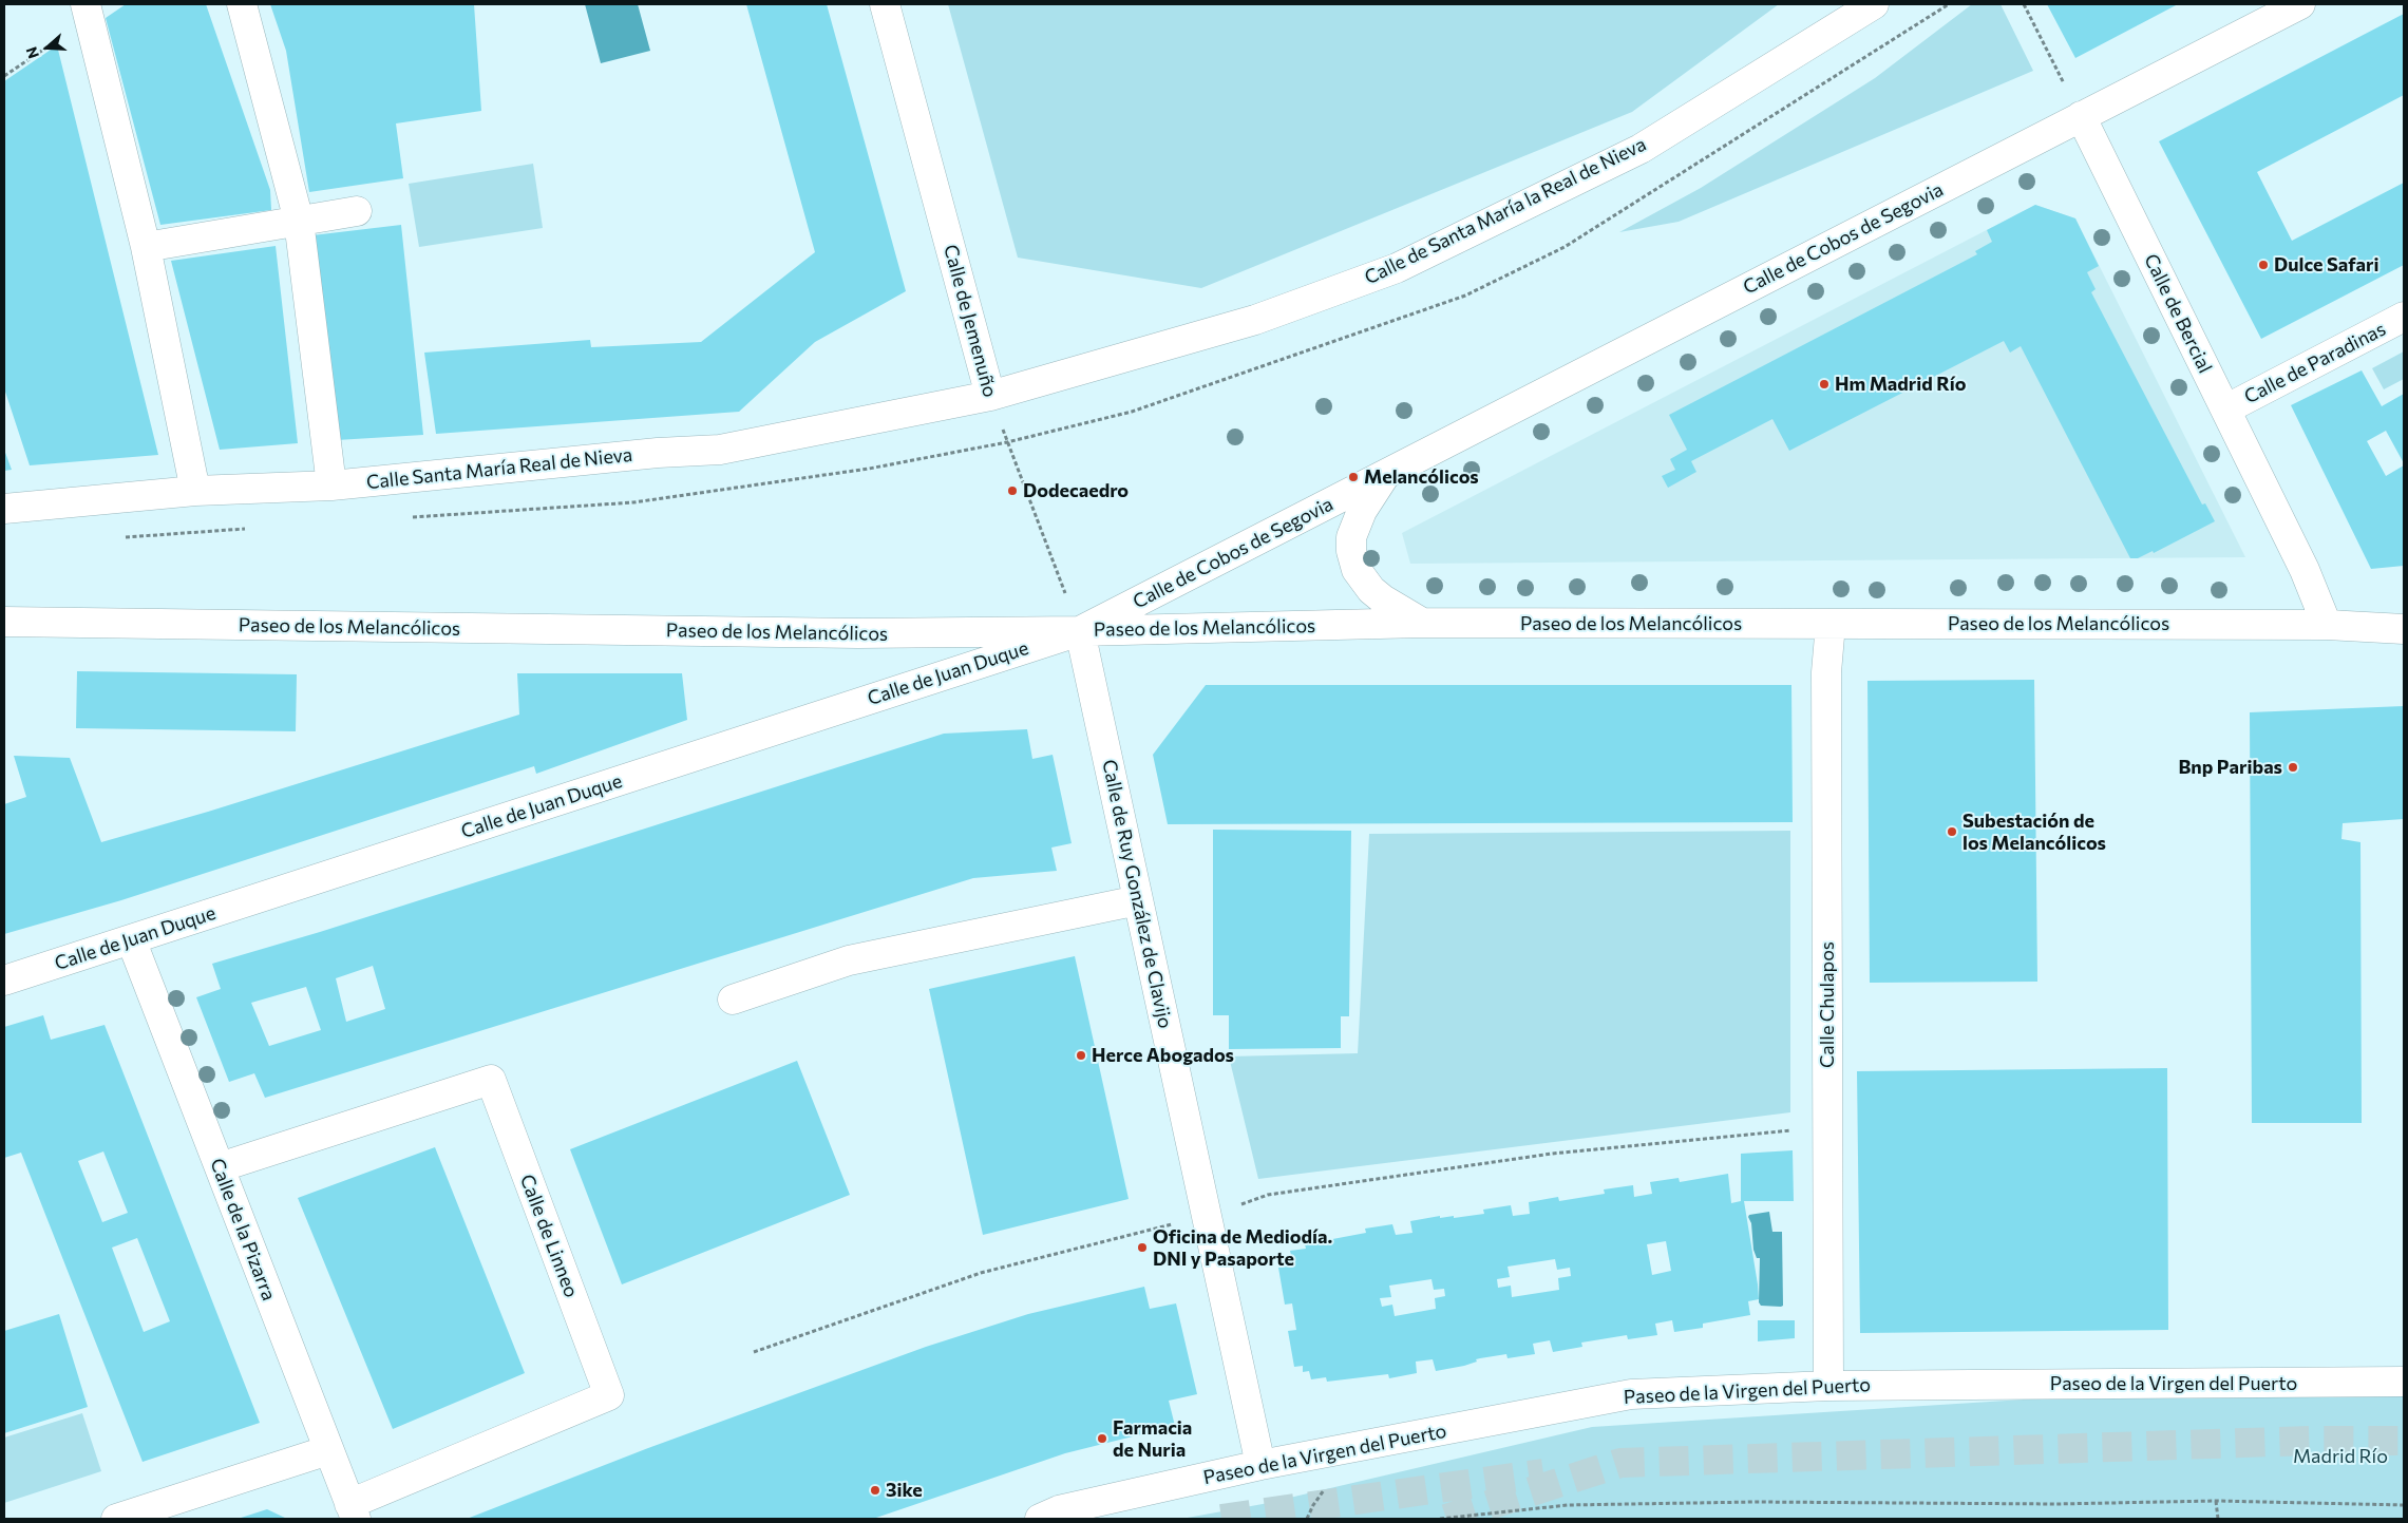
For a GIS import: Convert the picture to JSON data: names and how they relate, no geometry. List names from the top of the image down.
{
  "streets": {
    "street": [
      "Calle de Santa María la Real de Nieva",
      "Calle de Cobos de Segovia",
      "Calle de Bercial",
      "Calle de Jemenuño",
      "Calle de Paradinas",
      "Calle Santa María Real de Nieva",
      "Paseo de los Melancólicos",
      "Calle de Juan Duque",
      "Calle de Ruy González de Clavijo",
      "Calle Chulapos",
      "Calle de la Pizarra",
      "Calle de Linneo",
      "Paseo de la Virgen del Puerto"
    ]
  },
  "crossings": [
    ["Calle de Santa María la Real de Nieva", "Calle de Jemenuño"],
    ["Calle de Santa María la Real de Nieva", "Calle Santa María Real de Nieva"],
    ["Calle de Cobos de Segovia", "Calle de Bercial"],
    ["Calle de Cobos de Segovia", "Calle de Jemenuño"],
    ["Calle de Cobos de Segovia", "Paseo de los Melancólicos"],
    ["Calle de Cobos de Segovia", "Calle de Juan Duque"],
    ["Calle de Cobos de Segovia", "Calle de Ruy González de Clavijo"],
    ["Calle de Bercial", "Calle de Paradinas"],
    ["Calle de Bercial", "Paseo de los Melancólicos"],
    ["Calle de Jemenuño", "Calle Santa María Real de Nieva"],
    ["Calle de Jemenuño", "Paseo de los Melancólicos"],
    ["Calle de Jemenuño", "Calle de Juan Duque"],
    ["Calle de Jemenuño", "Calle de Ruy González de Clavijo"],
    ["Paseo de los Melancólicos", "Calle de Juan Duque"],
    ["Paseo de los Melancólicos", "Calle de Ruy González de Clavijo"],
    ["Paseo de los Melancólicos", "Calle Chulapos"],
    ["Calle de Juan Duque", "Calle de Ruy González de Clavijo"],
    ["Calle de Juan Duque", "Calle de la Pizarra"],
    ["Calle de Ruy González de Clavijo", "Paseo de la Virgen del Puerto"],
    ["Calle Chulapos", "Paseo de la Virgen del Puerto"],
    ["Calle de la Pizarra", "Calle de Linneo"]
  ],
  "parks": ["Madrid Río"],
  "places": [
    "Dulce Safari",
    "Hm Madrid Río",
    "Melancólicos",
    "Dodecaedro",
    "Bnp Paribas",
    "Subestación de los Melancólicos",
    "Herce Abogados",
    "Oficina de Mediodía. DNI y Pasaporte",
    "Farmacia de Nuria",
    "3ike"
  ],
  "north": "left"
}
